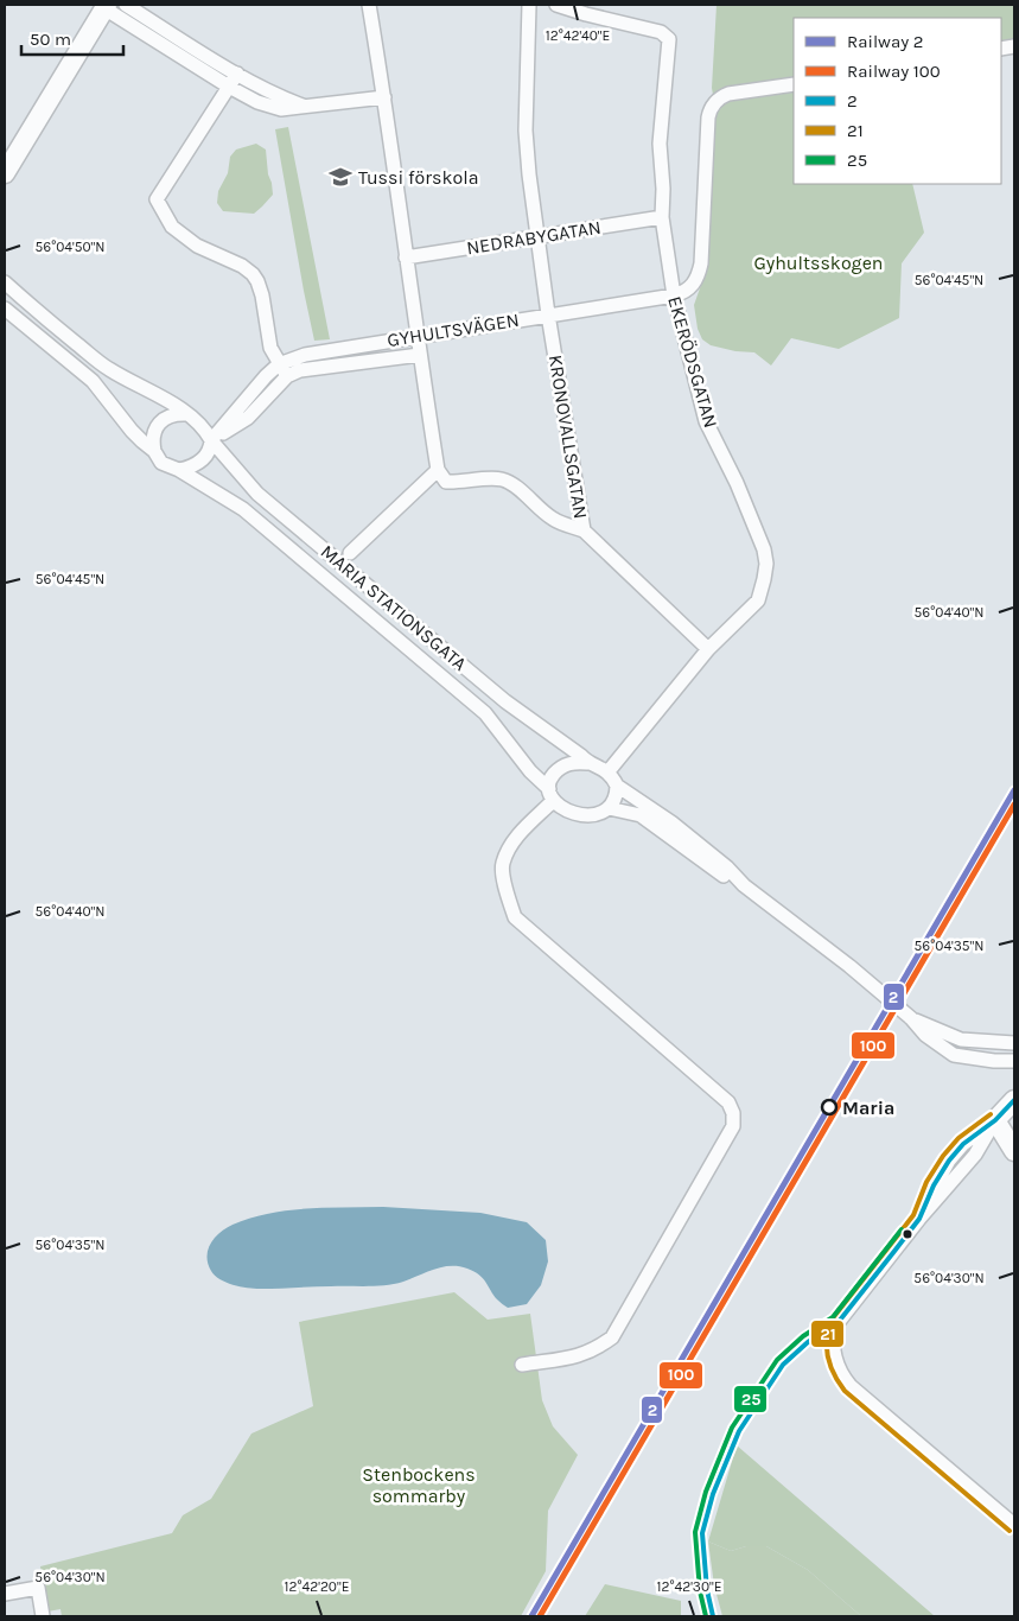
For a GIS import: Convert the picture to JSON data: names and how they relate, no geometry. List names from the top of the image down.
{
  "streets": {
    "street": [
      "NEDRABYGATAN",
      "GYHULTSVÄGEN",
      "EKERÖDSGATAN",
      "KRONOVALLSGATAN",
      "MARIA STATIONSGATA"
    ]
  },
  "crossings": [
    ["NEDRABYGATAN", "EKERÖDSGATAN"],
    ["NEDRABYGATAN", "KRONOVALLSGATAN"],
    ["GYHULTSVÄGEN", "EKERÖDSGATAN"],
    ["GYHULTSVÄGEN", "KRONOVALLSGATAN"],
    ["GYHULTSVÄGEN", "MARIA STATIONSGATA"],
    ["EKERÖDSGATAN", "KRONOVALLSGATAN"],
    ["EKERÖDSGATAN", "MARIA STATIONSGATA"]
  ],
  "parks": ["Gyhultsskogen", "Stenbockens sommarby"],
  "places": {
    "school or university": ["Tussi förskola"],
    "other": ["Maria"]
  },
  "lines": [
    "rail line 2",
    "rail line 100",
    "transit line 2",
    "transit line 21",
    "transit line 25"
  ],
  "legend": [
    "Railway 2",
    "Railway 100",
    "2",
    "21",
    "25"
  ],
  "scale_bar": "50 m",
  "coordinates": [
    "12°42'40\"E",
    "56°04'50\"N",
    "56°04'45\"N",
    "56°04'40\"N",
    "56°04'35\"N",
    "56°04'30\"N",
    "12°42'20\"E",
    "12°42'30\"E"
  ]
}
